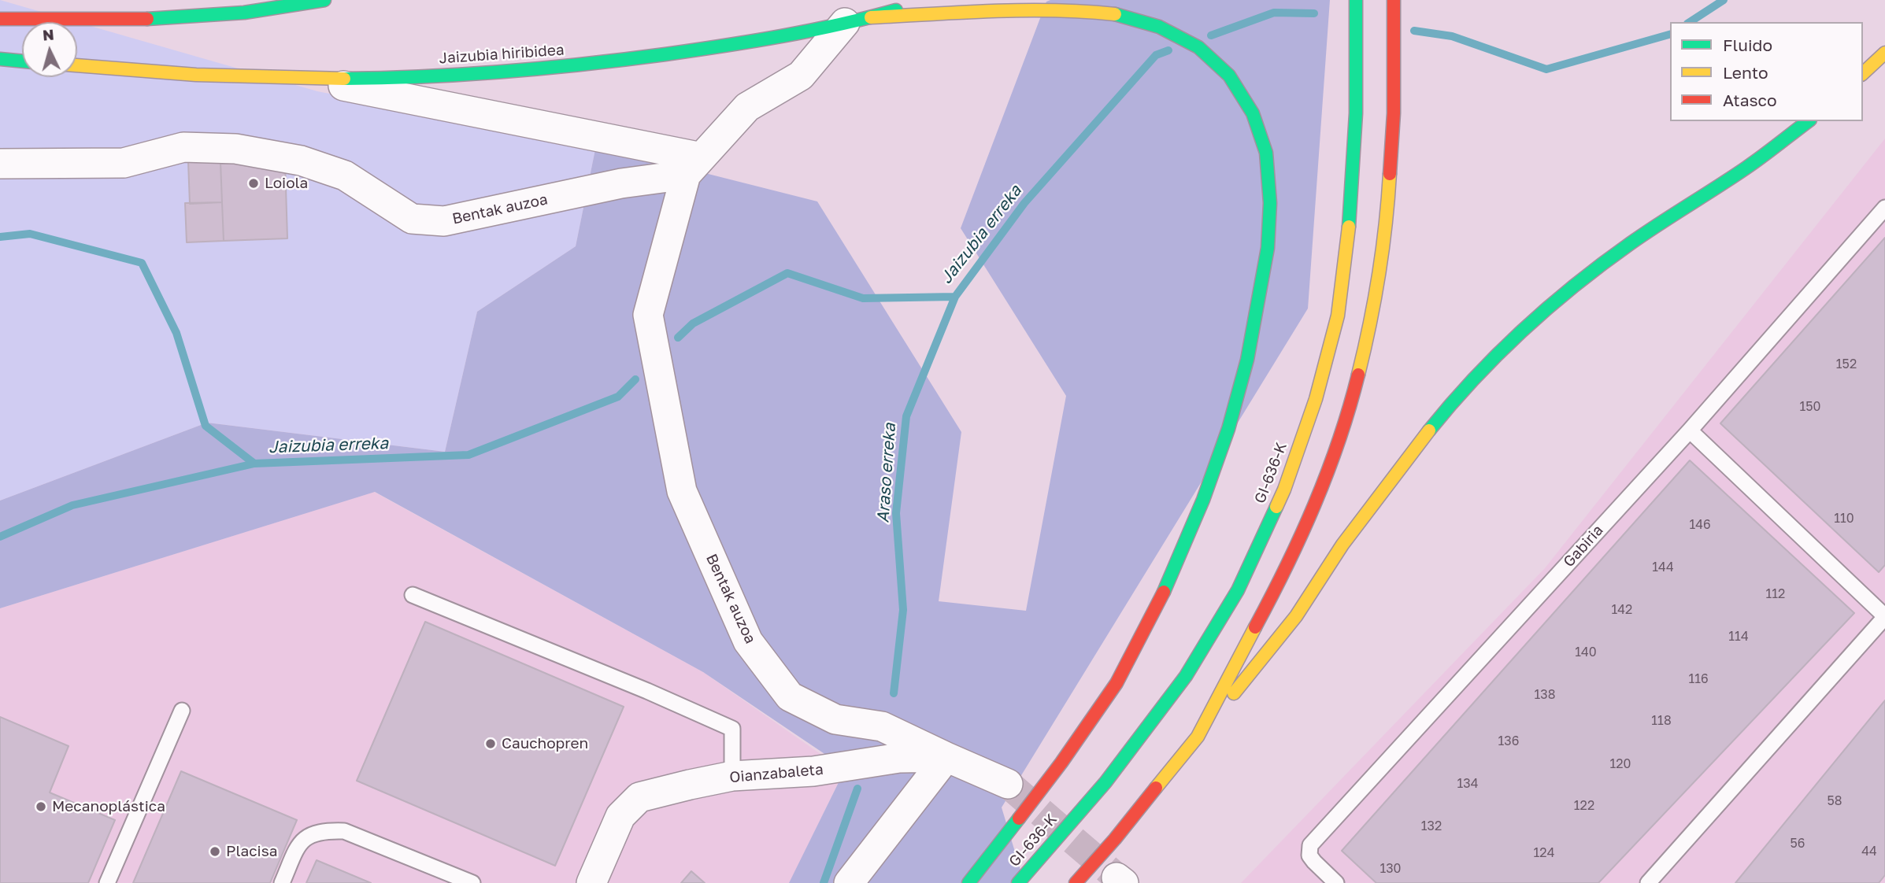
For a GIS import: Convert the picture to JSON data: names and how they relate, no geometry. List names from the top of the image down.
{
  "streets": {
    "main road": ["Jaizubia hiribidea", "GI-636-K"],
    "street": ["Bentak auzoa", "Oianzabaleta"],
    "lane": ["Gabiria"]
  },
  "crossings": [
    ["Bentak auzoa", "Oianzabaleta"]
  ],
  "water": ["Jaizubia erreka", "Araso erreka"],
  "places": [
    "Loiola",
    "Cauchopren",
    "Mecanoplástica",
    "Placisa"
  ],
  "house_numbers": [
    "152",
    "150",
    "110",
    "146",
    "144",
    "112",
    "142",
    "114",
    "140",
    "116",
    "138",
    "118",
    "136",
    "120",
    "134",
    "58",
    "122",
    "132",
    "56",
    "44",
    "124",
    "130"
  ],
  "legend": ["Fluido", "Lento", "Atasco"],
  "north": "top"
}
